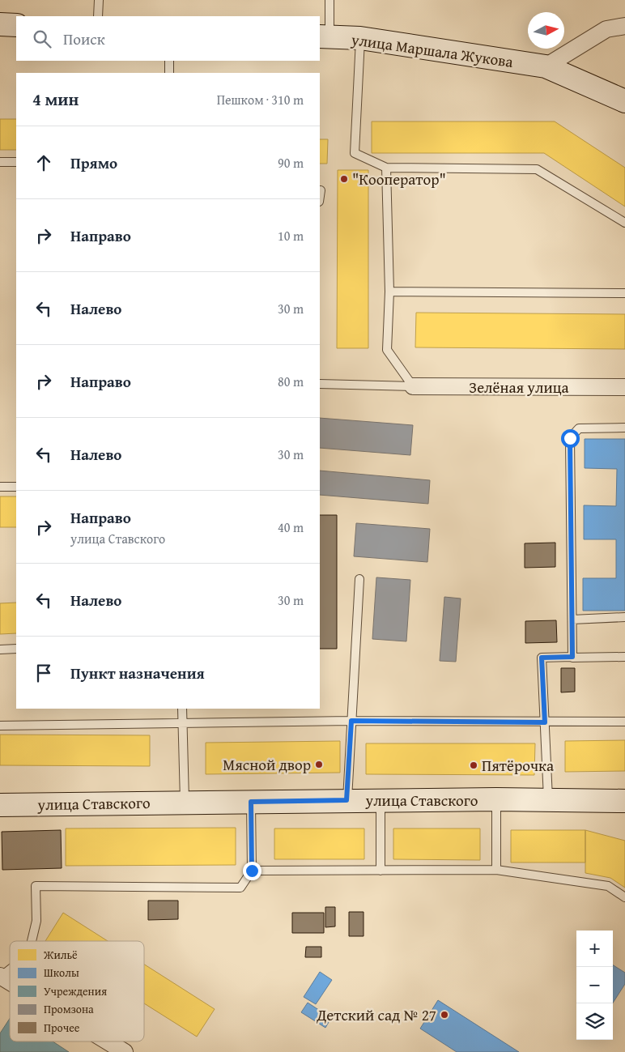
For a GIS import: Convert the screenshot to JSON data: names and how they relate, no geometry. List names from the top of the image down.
{
  "streets": {
    "street": ["улица Маршала Жукова", "Зелёная улица", "улица Ставского"]
  },
  "places": [
    "\"Кооператор\"",
    "Мясной двор",
    "Пятёрочка",
    "Детский сад № 27"
  ],
  "legend": [
    "Жильё",
    "Школы",
    "Учреждения",
    "Промзона",
    "Прочее"
  ],
  "north": "right",
  "page": {
    "search": "Поиск",
    "heading": ["4 мин", "Пешком · 310 m"],
    "list": [
      ["Прямо", "90 m"],
      ["Направо", "10 m"],
      ["Налево", "30 m"],
      ["Направо", "80 m"],
      ["Налево", "30 m"],
      ["Направо", "улица Ставского", "40 m"],
      ["Налево", "30 m"],
      "Пункт назначения"
    ],
    "map_buttons": ["+", "−"]
  }
}
